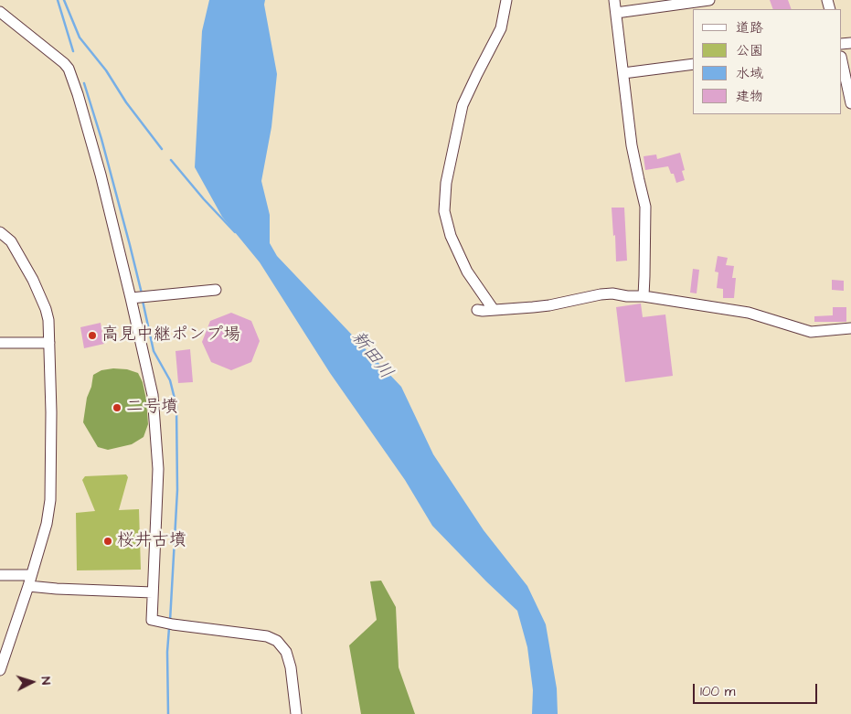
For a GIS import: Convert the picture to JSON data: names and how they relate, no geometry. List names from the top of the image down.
{
  "water": ["新田川"],
  "places": ["高見中継ポンプ場", "二号墳", "桜井古墳"],
  "legend": [
    "道路",
    "公園",
    "水域",
    "建物"
  ],
  "scale_bar": "100 m",
  "north": "right"
}
